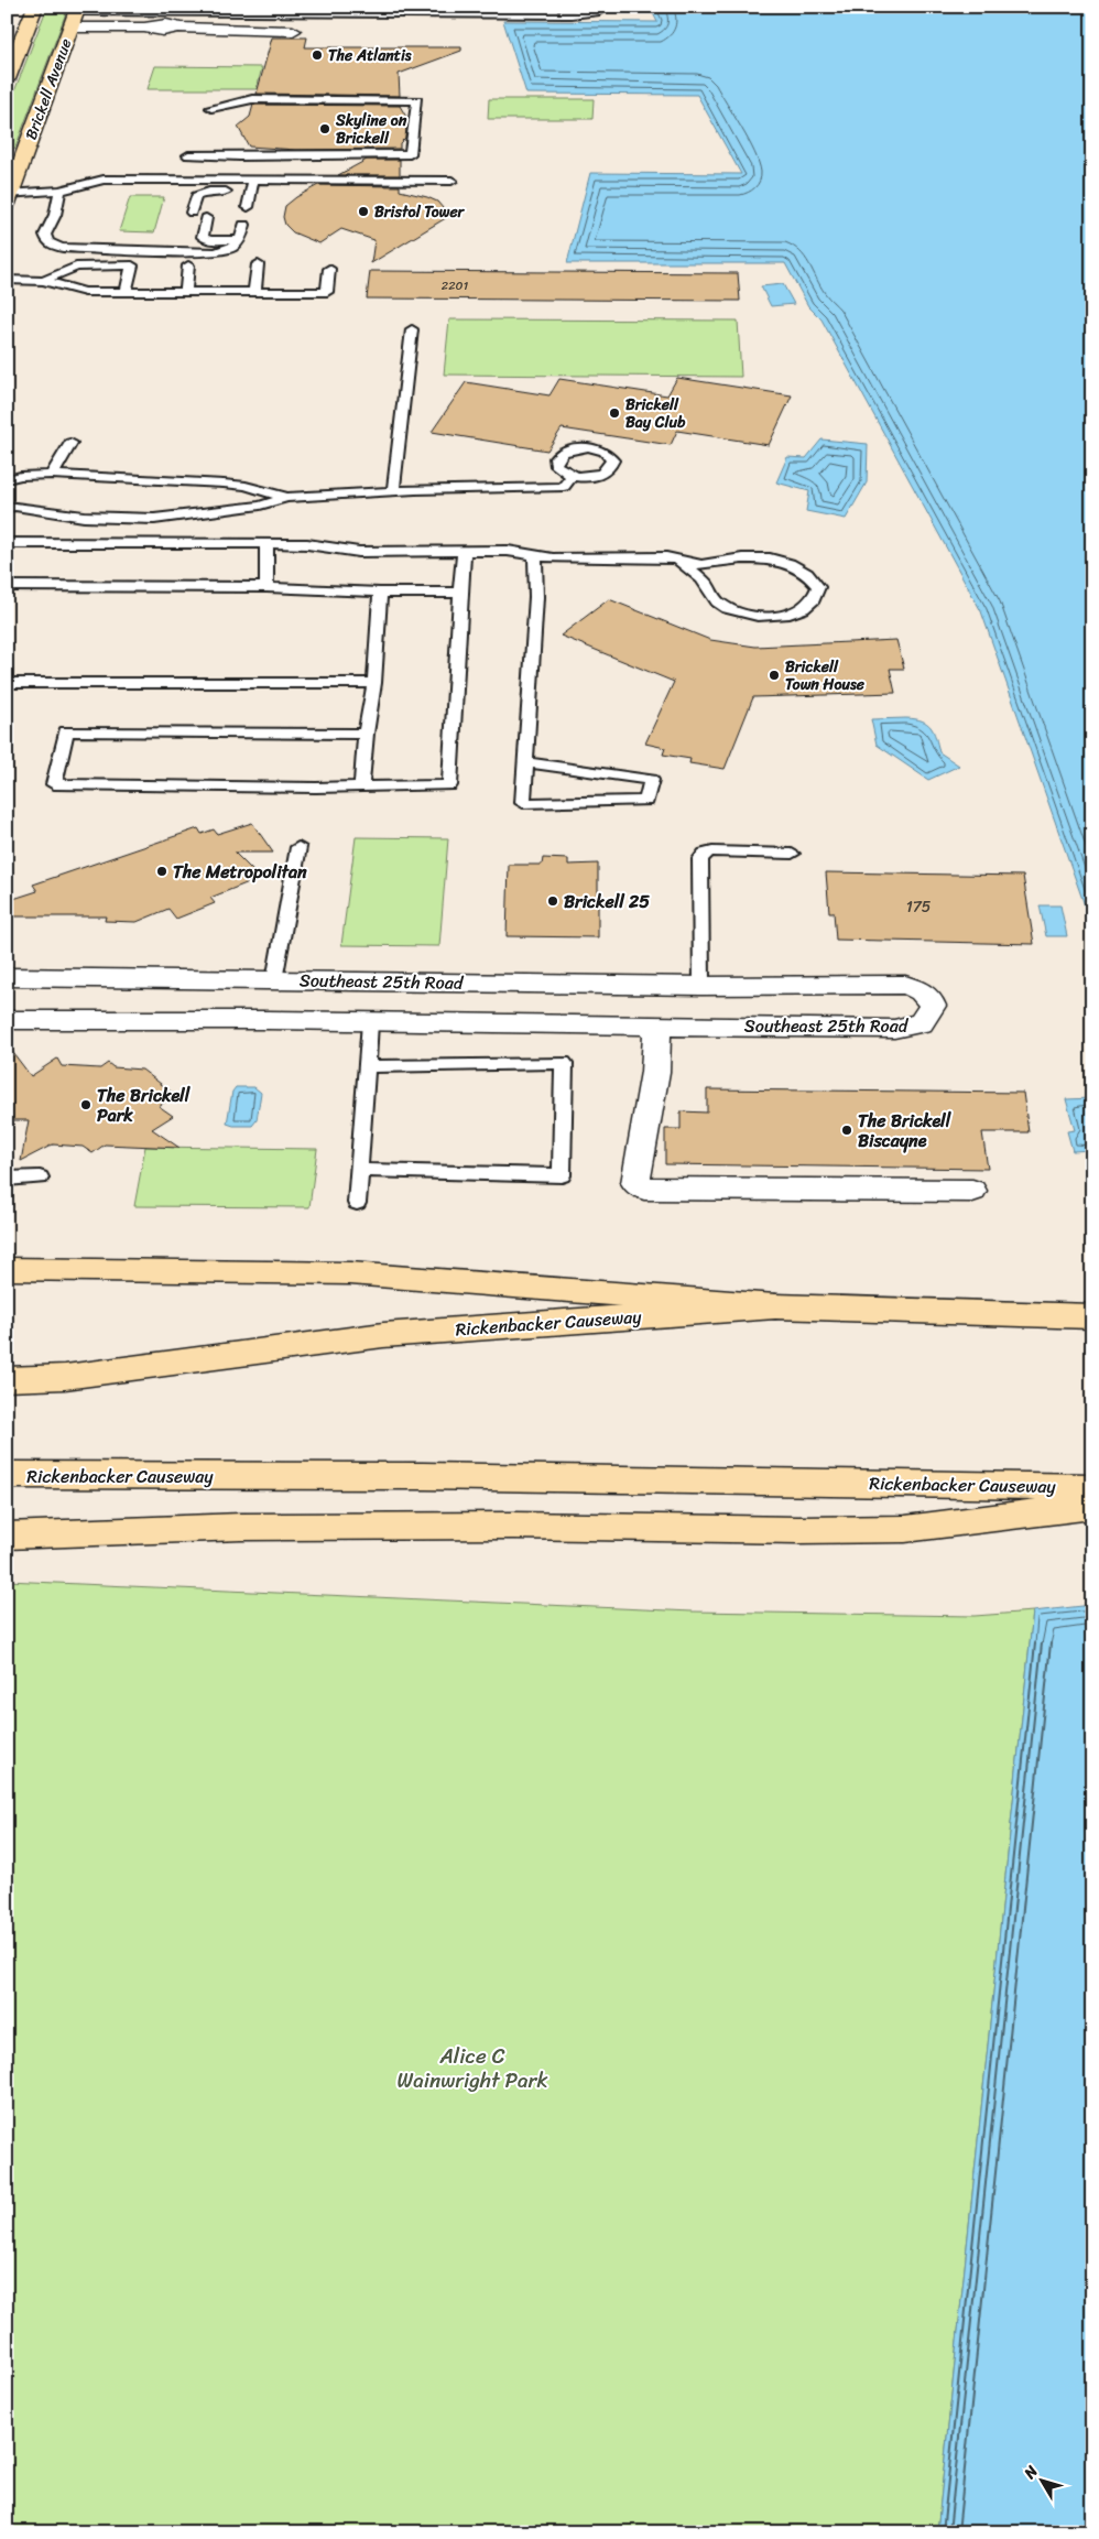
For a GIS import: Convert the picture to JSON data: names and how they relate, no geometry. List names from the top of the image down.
{
  "streets": {
    "main road": ["Brickell Avenue", "Rickenbacker Causeway"],
    "street": ["Southeast 25th Road"]
  },
  "parks": ["Alice C Wainwright Park"],
  "places": [
    "The Atlantis",
    "Skyline on Brickell",
    "Bristol Tower",
    "Brickell Bay Club",
    "Brickell Town House",
    "The Metropolitan",
    "Brickell 25",
    "The Brickell Park",
    "The Brickell Biscayne"
  ],
  "house_numbers": ["2201", "175"],
  "north": "top left"
}
